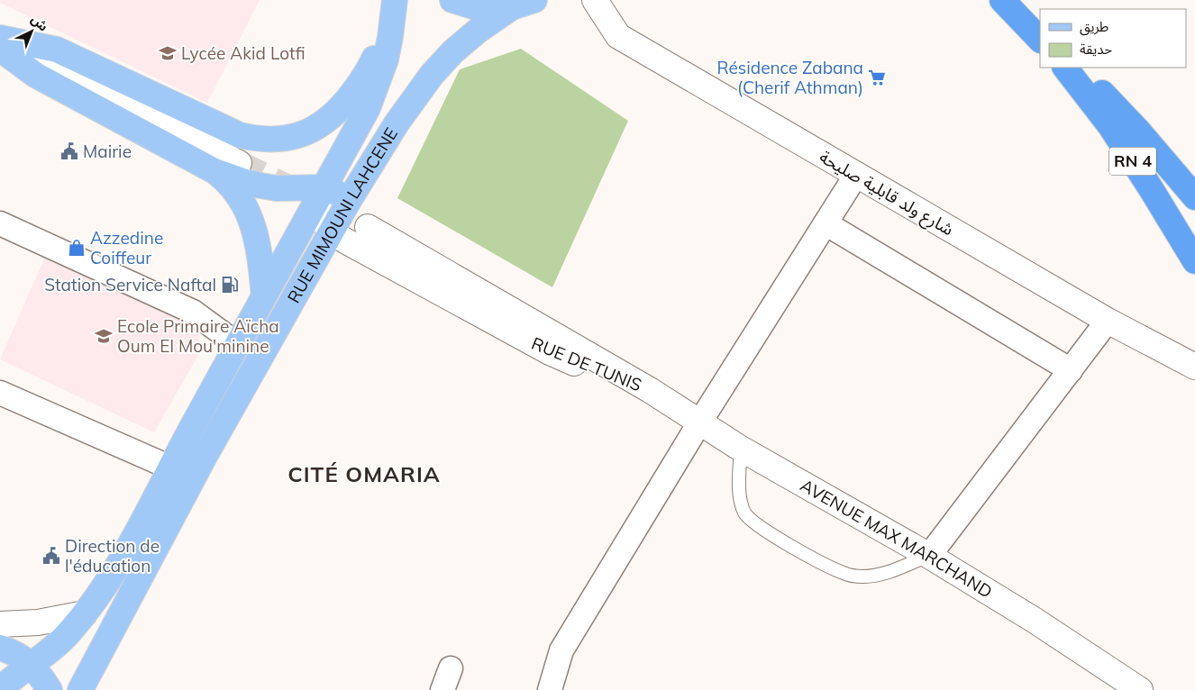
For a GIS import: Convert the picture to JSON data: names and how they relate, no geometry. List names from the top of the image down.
{
  "streets": {
    "highway": ["RN 4"],
    "main road": [
      "شارع ولد قابلية صليحة",
      "RUE MIMOUNI LAHCENE",
      "RUE DE TUNIS",
      "AVENUE MAX MARCHAND"
    ]
  },
  "crossings": [
    ["RUE MIMOUNI LAHCENE", "RUE DE TUNIS"],
    ["RUE DE TUNIS", "AVENUE MAX MARCHAND"]
  ],
  "districts": ["CITÉ OMARIA"],
  "places": {
    "school or university": ["Lycée Akid Lotfi", "Ecole Primaire Aïcha Oum El Mou'minine"],
    "supermarket": ["Résidence Zabana (Cherif Athman)"],
    "public building": ["Mairie", "Direction de l'éducation"],
    "shop": ["Azzedine Coiffeur"],
    "fuel station": ["Station Service Naftal"]
  },
  "legend": ["طريق", "حديقة"],
  "north": "top right"
}
